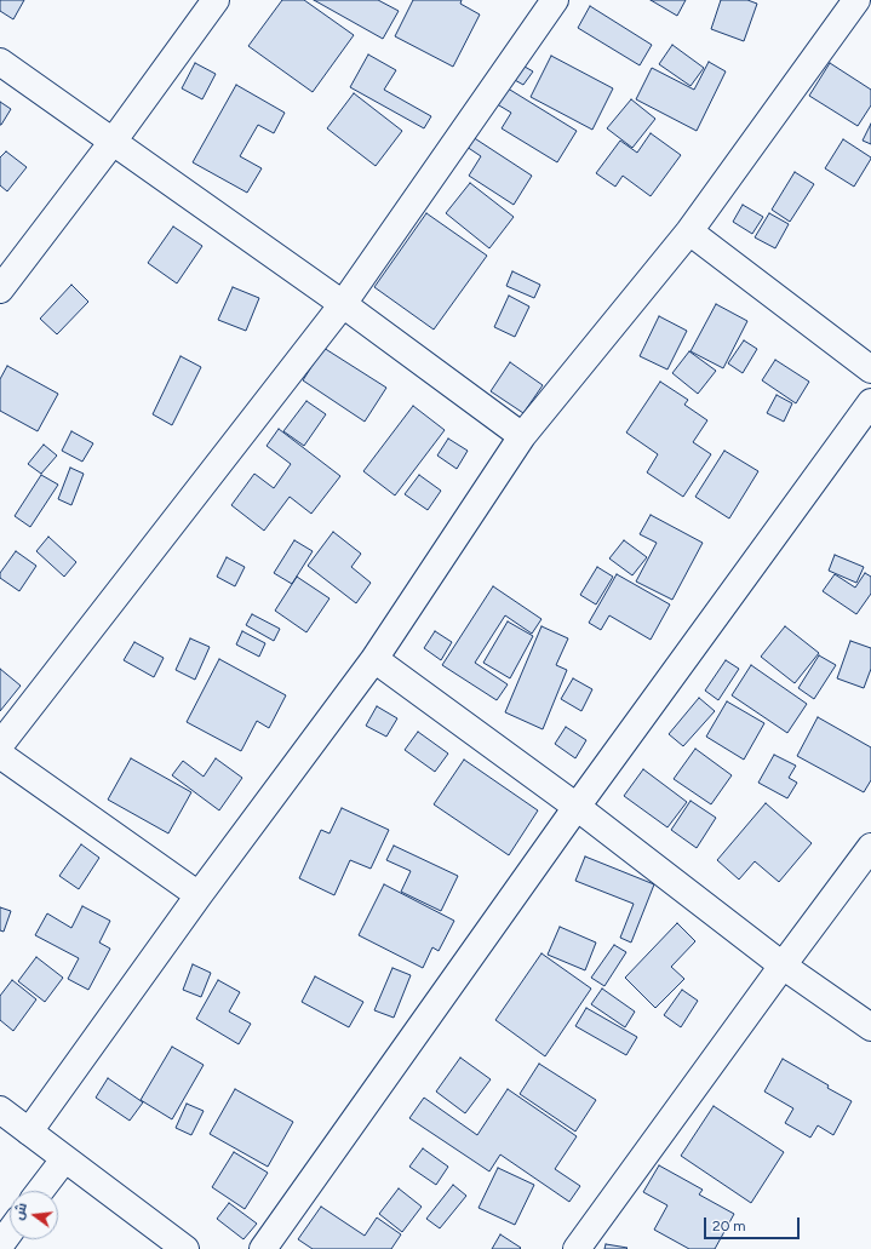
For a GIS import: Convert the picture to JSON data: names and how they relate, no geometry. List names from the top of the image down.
{
  "scale_bar": "20 m",
  "north": "left"
}
